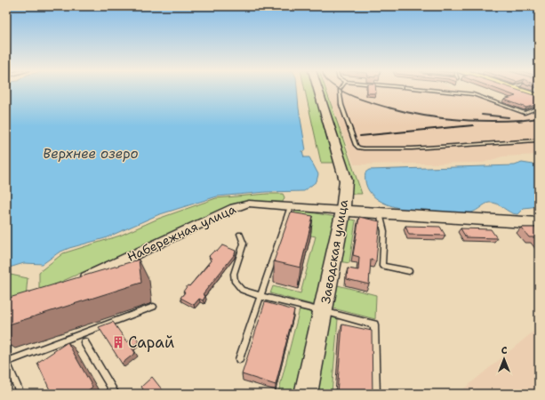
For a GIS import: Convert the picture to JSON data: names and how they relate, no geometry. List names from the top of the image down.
{
  "streets": {
    "main road": ["Набережная улица", "Заводская улица"]
  },
  "crossings": [
    ["Набережная улица", "Заводская улица"]
  ],
  "water": ["Верхнее озеро"],
  "places": {
    "building": ["Сарай"]
  },
  "north": "top"
}
